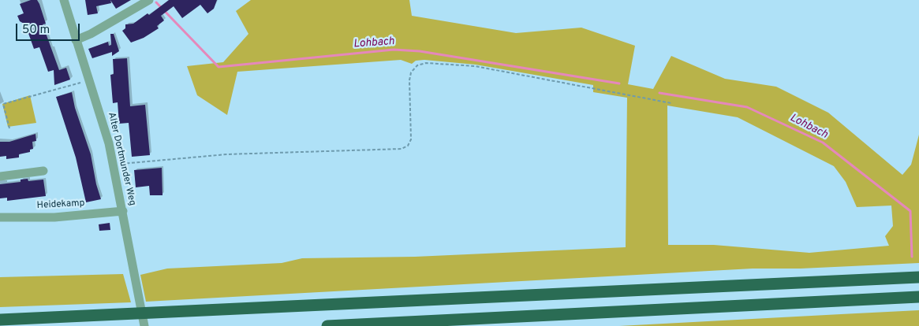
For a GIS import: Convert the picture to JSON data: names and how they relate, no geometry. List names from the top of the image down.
{
  "streets": {
    "street": ["Alter Dortmunder Weg", "Heidekamp"]
  },
  "crossings": [
    ["Alter Dortmunder Weg", "Heidekamp"]
  ],
  "water": ["Lohbach"],
  "scale_bar": "50 m"
}
